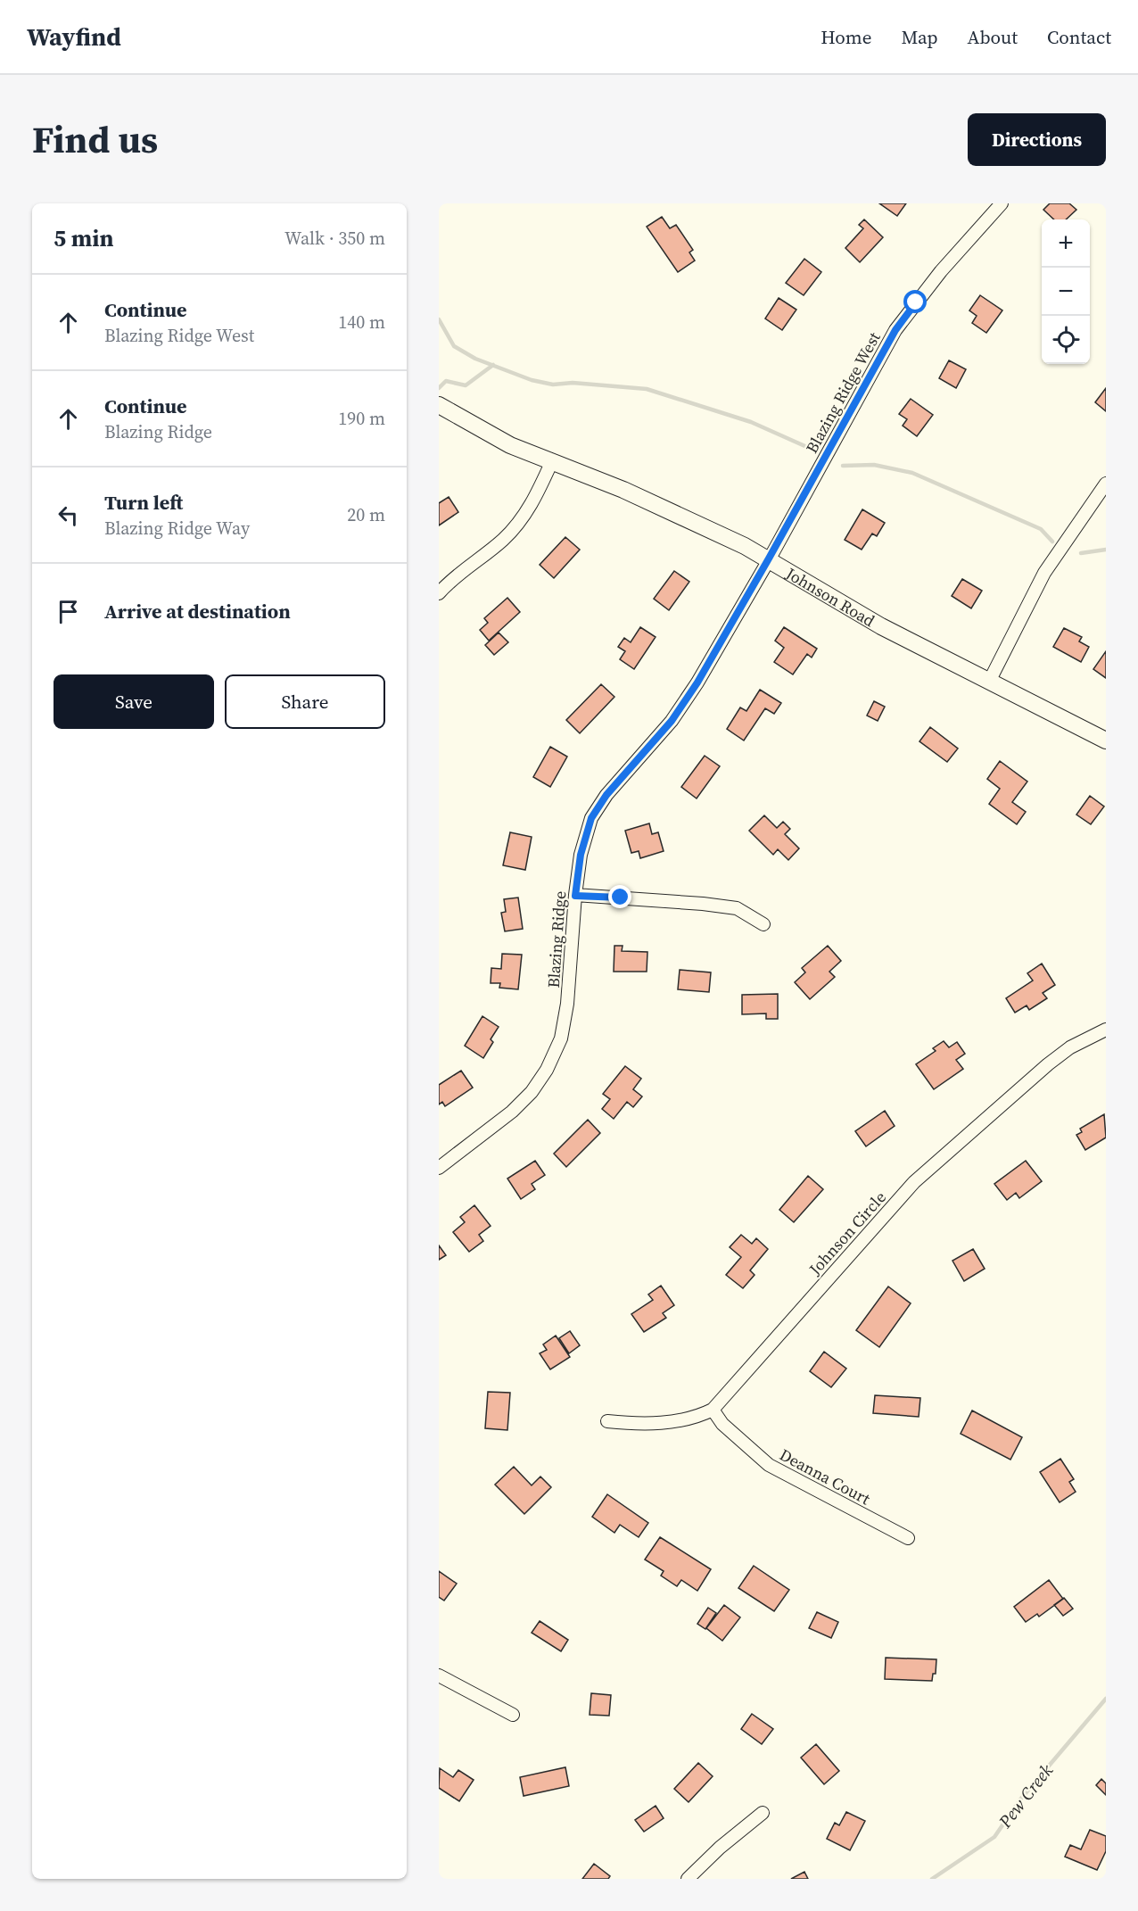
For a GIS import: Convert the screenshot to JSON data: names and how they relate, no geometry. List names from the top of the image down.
{
  "streets": {
    "street": [
      "Blazing Ridge West",
      "Johnson Road",
      "Blazing Ridge",
      "Johnson Circle",
      "Deanna Court"
    ]
  },
  "crossings": [
    ["Blazing Ridge West", "Johnson Road"],
    ["Blazing Ridge West", "Blazing Ridge"],
    ["Johnson Road", "Blazing Ridge"],
    ["Johnson Circle", "Deanna Court"]
  ],
  "water": ["Pew Creek"],
  "page": {
    "header": "Wayfind",
    "nav": [
      "Home",
      "Map",
      "About",
      "Contact"
    ],
    "title": "Find us",
    "buttons": [
      "Directions",
      ["Save", "Share"]
    ],
    "heading": ["5 min", "Walk · 350 m"],
    "map_buttons": ["+", "−"],
    "list": [
      ["Continue", "Blazing Ridge West", "140 m"],
      ["Continue", "Blazing Ridge", "190 m"],
      ["Turn left", "Blazing Ridge Way", "20 m"],
      "Arrive at destination"
    ]
  }
}
